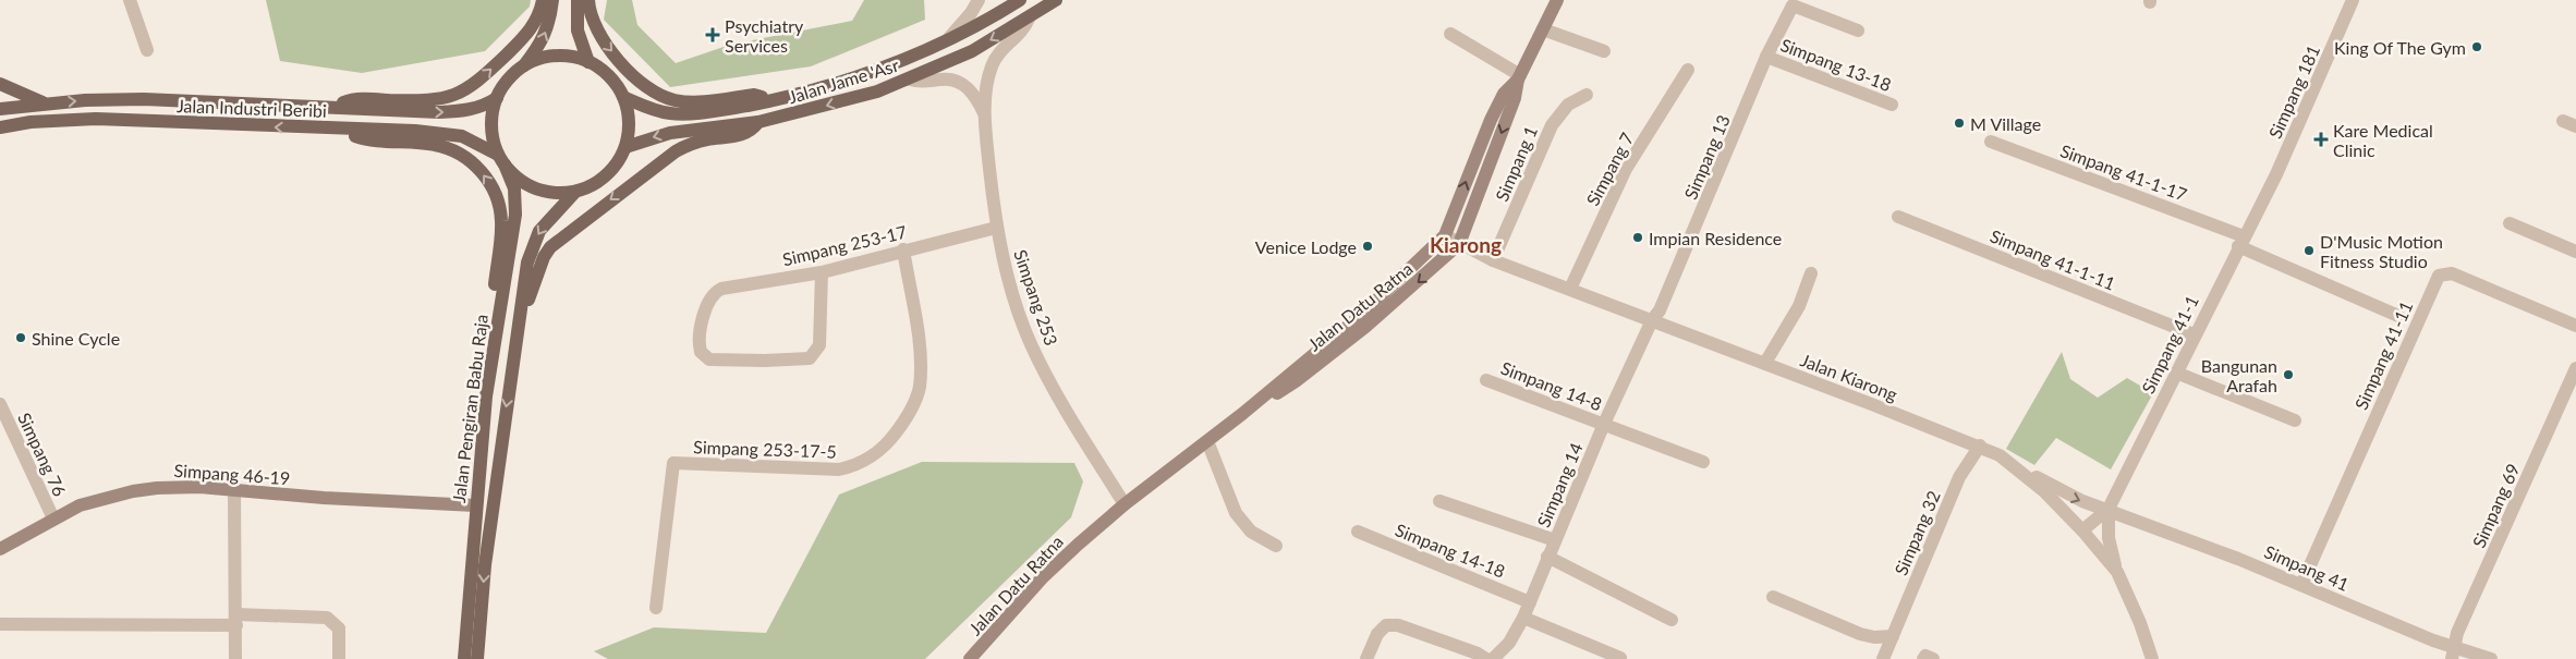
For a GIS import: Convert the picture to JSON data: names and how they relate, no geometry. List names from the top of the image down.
{
  "streets": {
    "main road": [
      "Jalan Jame 'Asr",
      "Jalan Industri Beribi",
      "Jalan Datu Ratna",
      "Jalan Pengiran Babu Raja",
      "Simpang 46-19"
    ],
    "street": [
      "Simpang 13-18",
      "Simpang 181",
      "Simpang 13",
      "Simpang 1",
      "Simpang 7",
      "Simpang 41-1-17",
      "Simpang 253-17",
      "Simpang 41-1-11",
      "Simpang 253",
      "Simpang 41-1",
      "Simpang 41-11",
      "Jalan Kiarong",
      "Simpang 14-8",
      "Simpang 253-17-5",
      "Simpang 76",
      "Simpang 14",
      "Simpang 69",
      "Simpang 32",
      "Simpang 14-18",
      "Simpang 41"
    ]
  },
  "crossings": [
    ["Simpang 13-18", "Simpang 13"],
    ["Jalan Jame 'Asr", "Jalan Industri Beribi"],
    ["Jalan Jame 'Asr", "Simpang 253"],
    ["Jalan Jame 'Asr", "Jalan Pengiran Babu Raja"],
    ["Simpang 181", "Simpang 41-1"],
    ["Jalan Industri Beribi", "Jalan Pengiran Babu Raja"],
    ["Simpang 13", "Jalan Kiarong"],
    ["Simpang 13", "Simpang 14"],
    ["Simpang 1", "Jalan Kiarong"],
    ["Simpang 7", "Jalan Kiarong"],
    ["Simpang 41-1-17", "Simpang 41-1"],
    ["Simpang 253-17", "Simpang 253"],
    ["Simpang 253-17", "Simpang 253-17-5"],
    ["Simpang 41-1-11", "Simpang 41-1"],
    ["Simpang 253", "Jalan Datu Ratna"],
    ["Jalan Datu Ratna", "Jalan Kiarong"],
    ["Simpang 41-1", "Jalan Kiarong"],
    ["Simpang 41-1", "Simpang 41"],
    ["Simpang 41-11", "Simpang 41"],
    ["Jalan Kiarong", "Simpang 14"],
    ["Jalan Kiarong", "Simpang 32"],
    ["Simpang 14-8", "Simpang 14"],
    ["Jalan Pengiran Babu Raja", "Simpang 46-19"],
    ["Simpang 76", "Simpang 46-19"],
    ["Simpang 14", "Simpang 14-18"],
    ["Simpang 69", "Simpang 41"]
  ],
  "districts": ["Kiarong"],
  "places": {
    "health": ["Psychiatry Services", "Kare Medical Clinic"],
    "other": [
      "King Of The Gym",
      "M Village",
      "Impian Residence",
      "Venice Lodge",
      "D'Music Motion Fitness Studio",
      "Shine Cycle",
      "Bangunan Arafah"
    ]
  }
}
